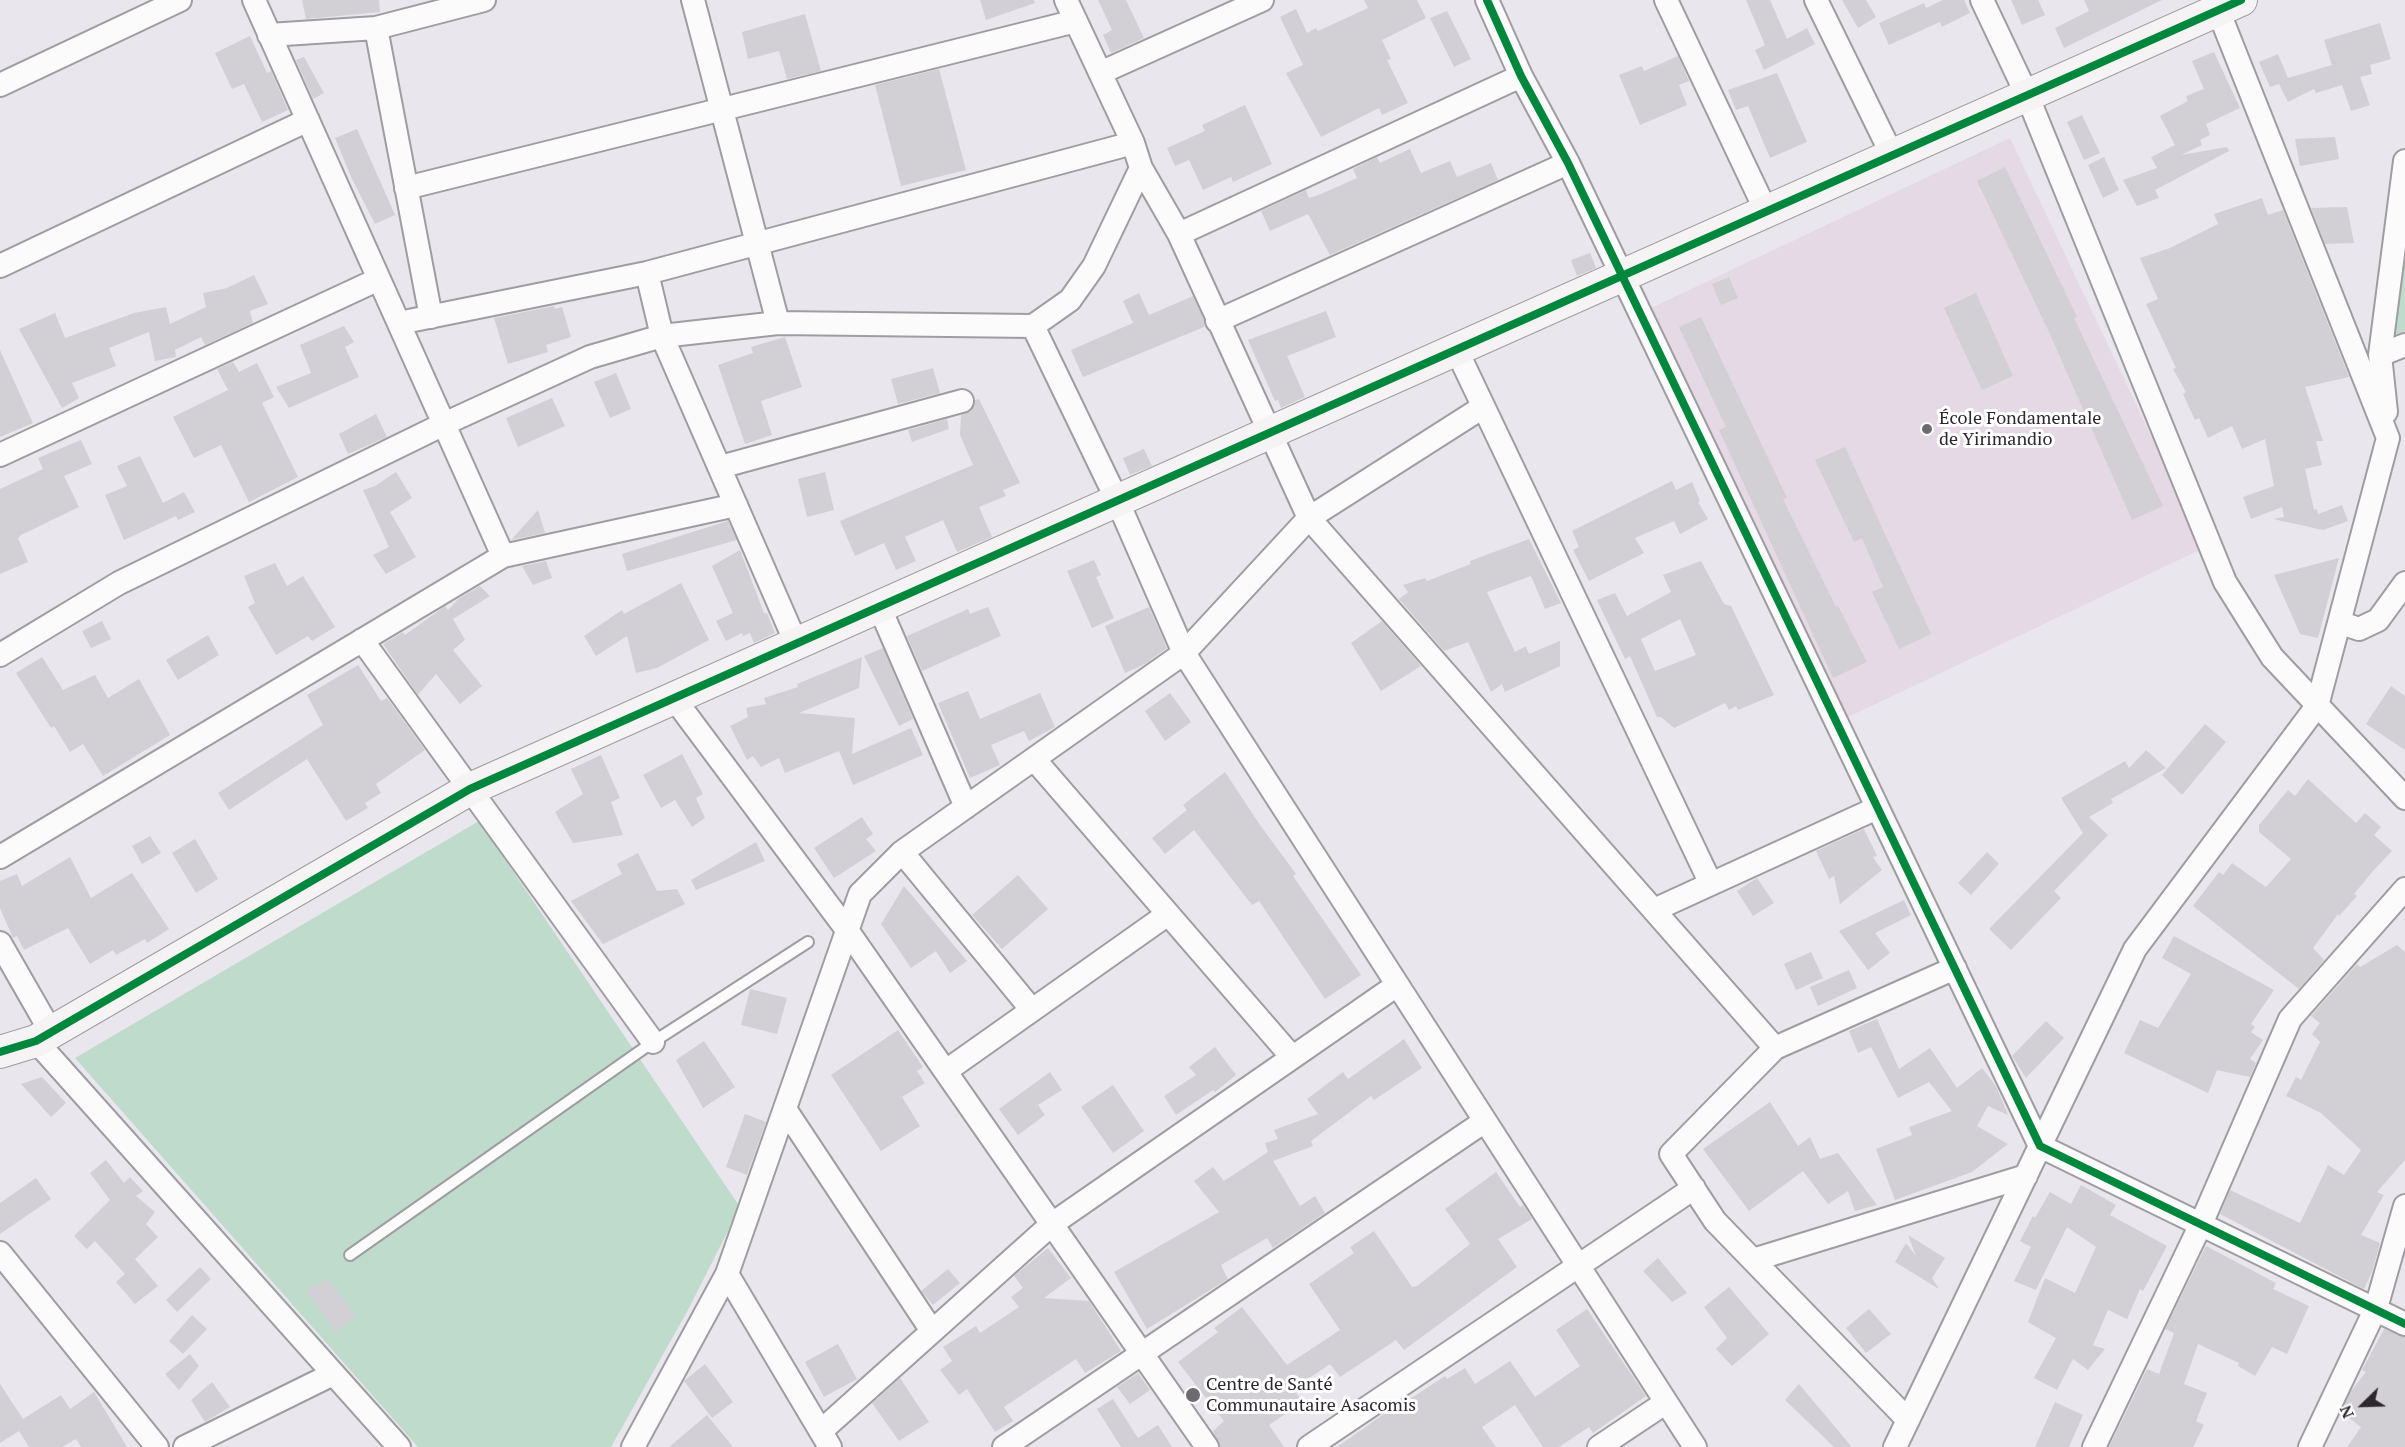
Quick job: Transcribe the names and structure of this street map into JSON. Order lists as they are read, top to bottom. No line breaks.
{"places":["École Fondamentale de Yirimandio","Centre de Santé Communautaire Asacomis"],"north":"bottom left"}
